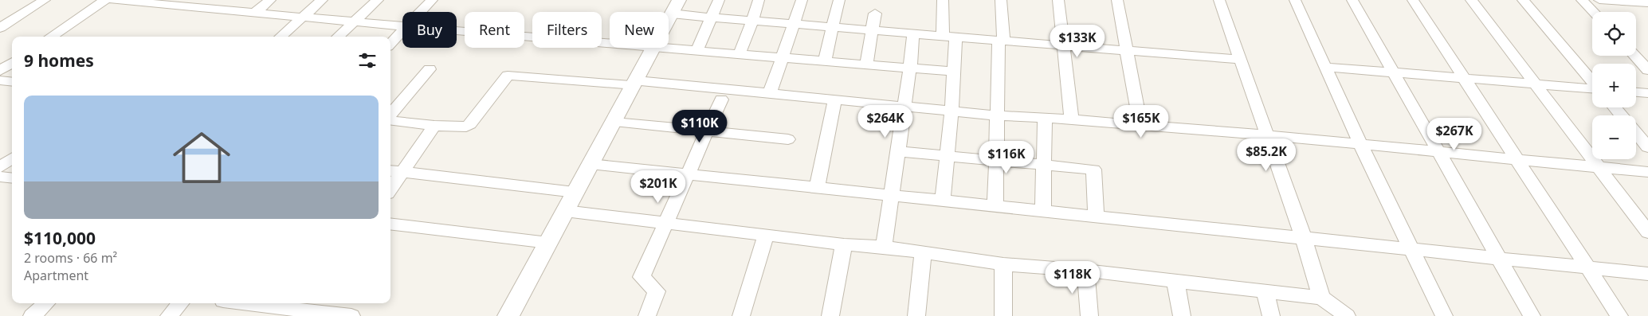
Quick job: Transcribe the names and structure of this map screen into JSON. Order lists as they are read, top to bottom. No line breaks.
{"page":{"map_buttons":["+","−"],"chip":["Buy","Rent","Filters","New"],"price":["$133K","$264K","$165K","$110K","$267K","$85.2K","$116K","$201K","$118K"],"heading":"9 homes","list":[{"name":"$110,000","note":"2 rooms · 66 m² · Apartment"}]}}
